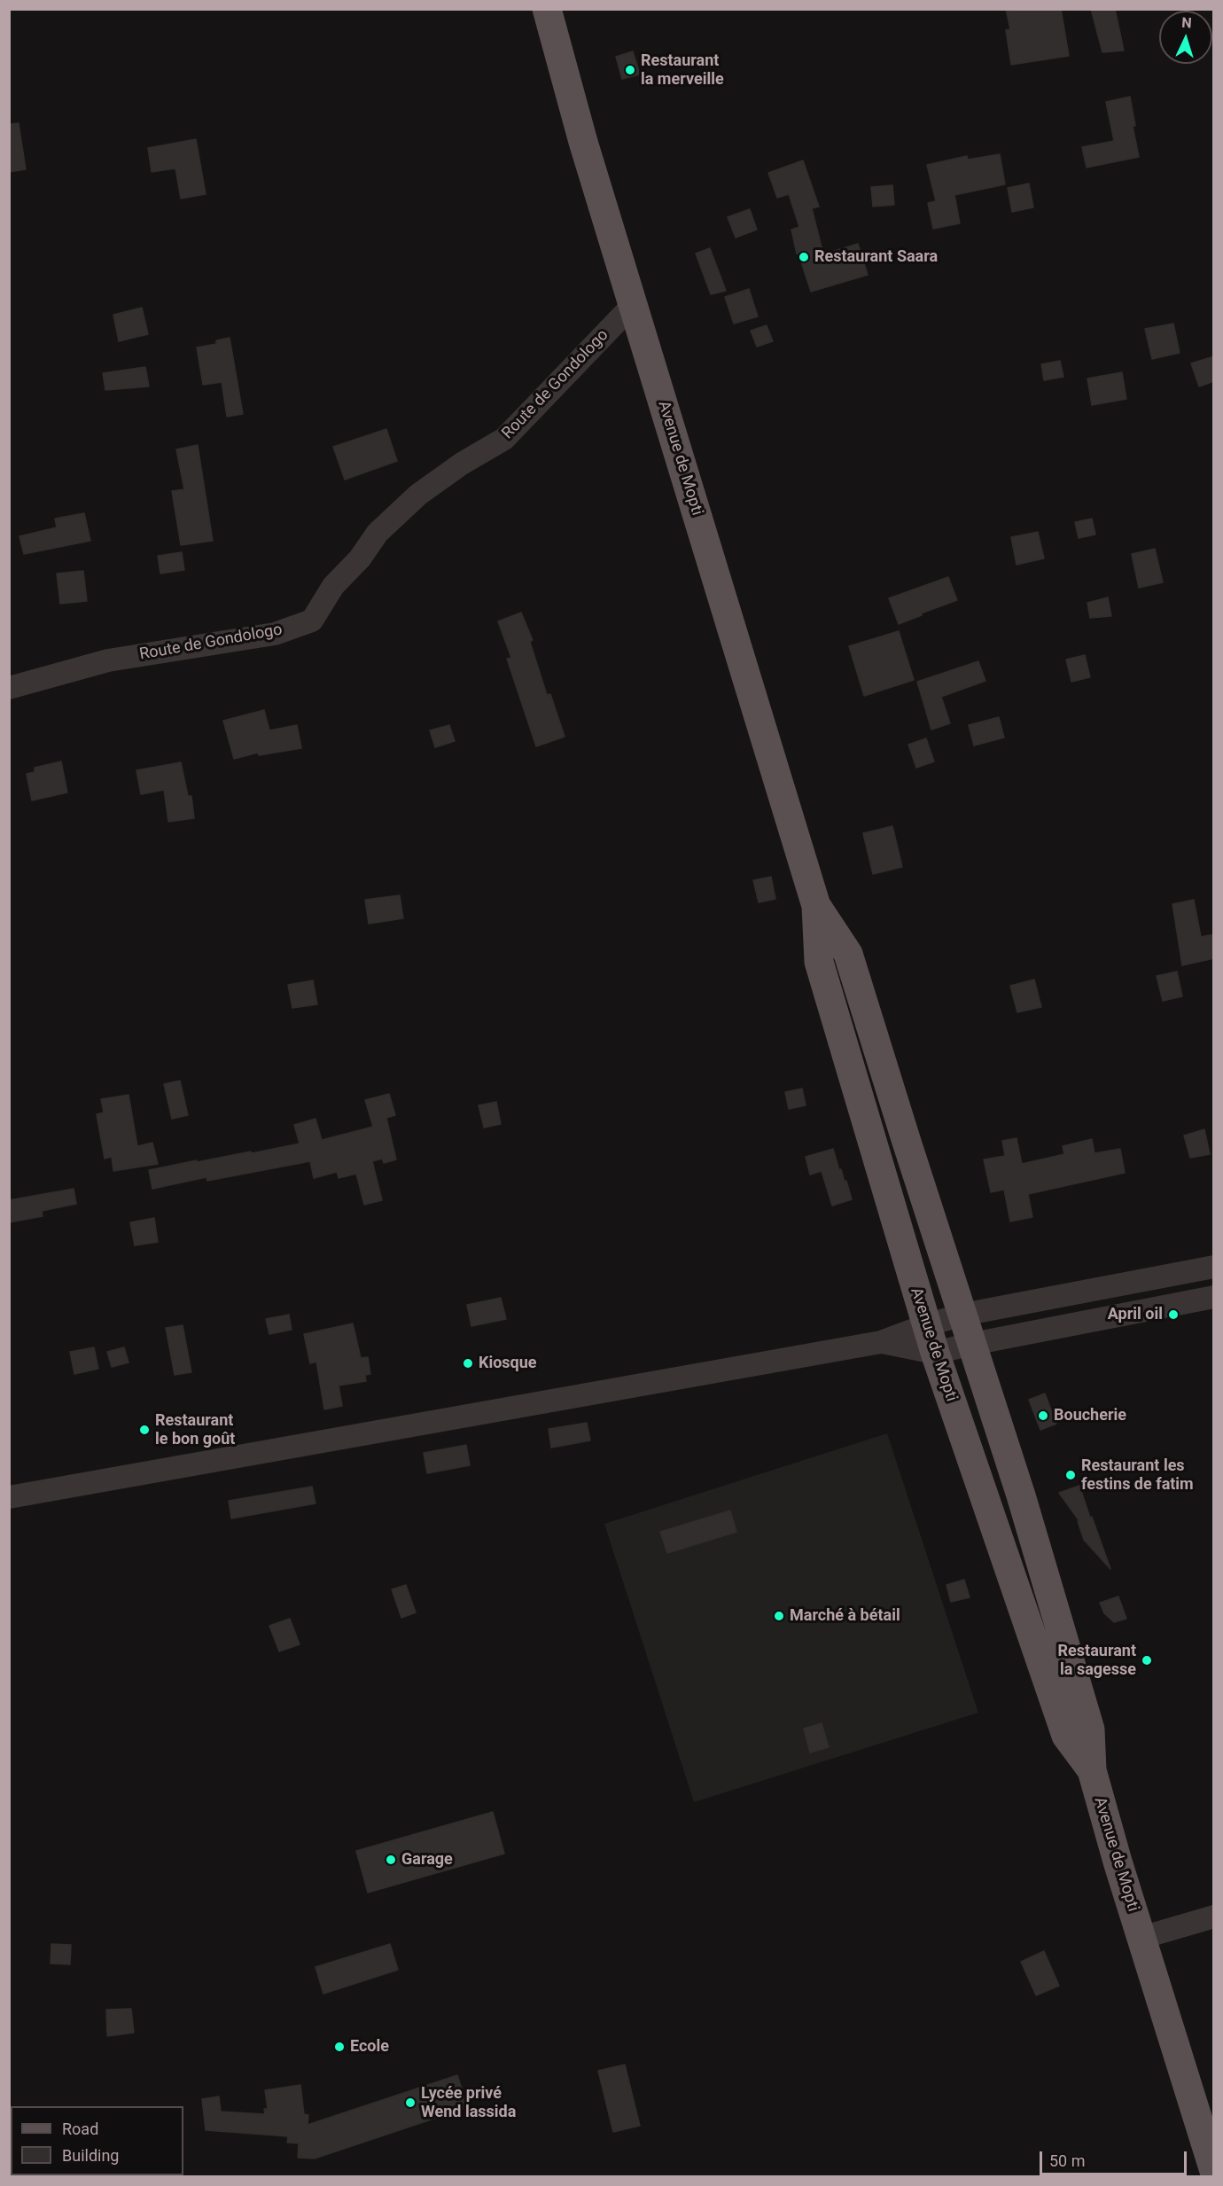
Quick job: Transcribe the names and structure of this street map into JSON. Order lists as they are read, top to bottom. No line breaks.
{"streets":{"main road":["Avenue de Mopti"],"street":["Route de Gondologo"]},"crossings":[["Route de Gondologo","Avenue de Mopti"]],"places":["Restaurant la merveille","Restaurant Saara","April oil","Kiosque","Boucherie","Restaurant le bon goût","Restaurant les festins de fatim","Marché à bétail","Restaurant la sagesse","Garage","Ecole","Lycée privé Wend lassida"],"legend":["Road","Building"],"scale_bar":"50 m","north":"top"}
